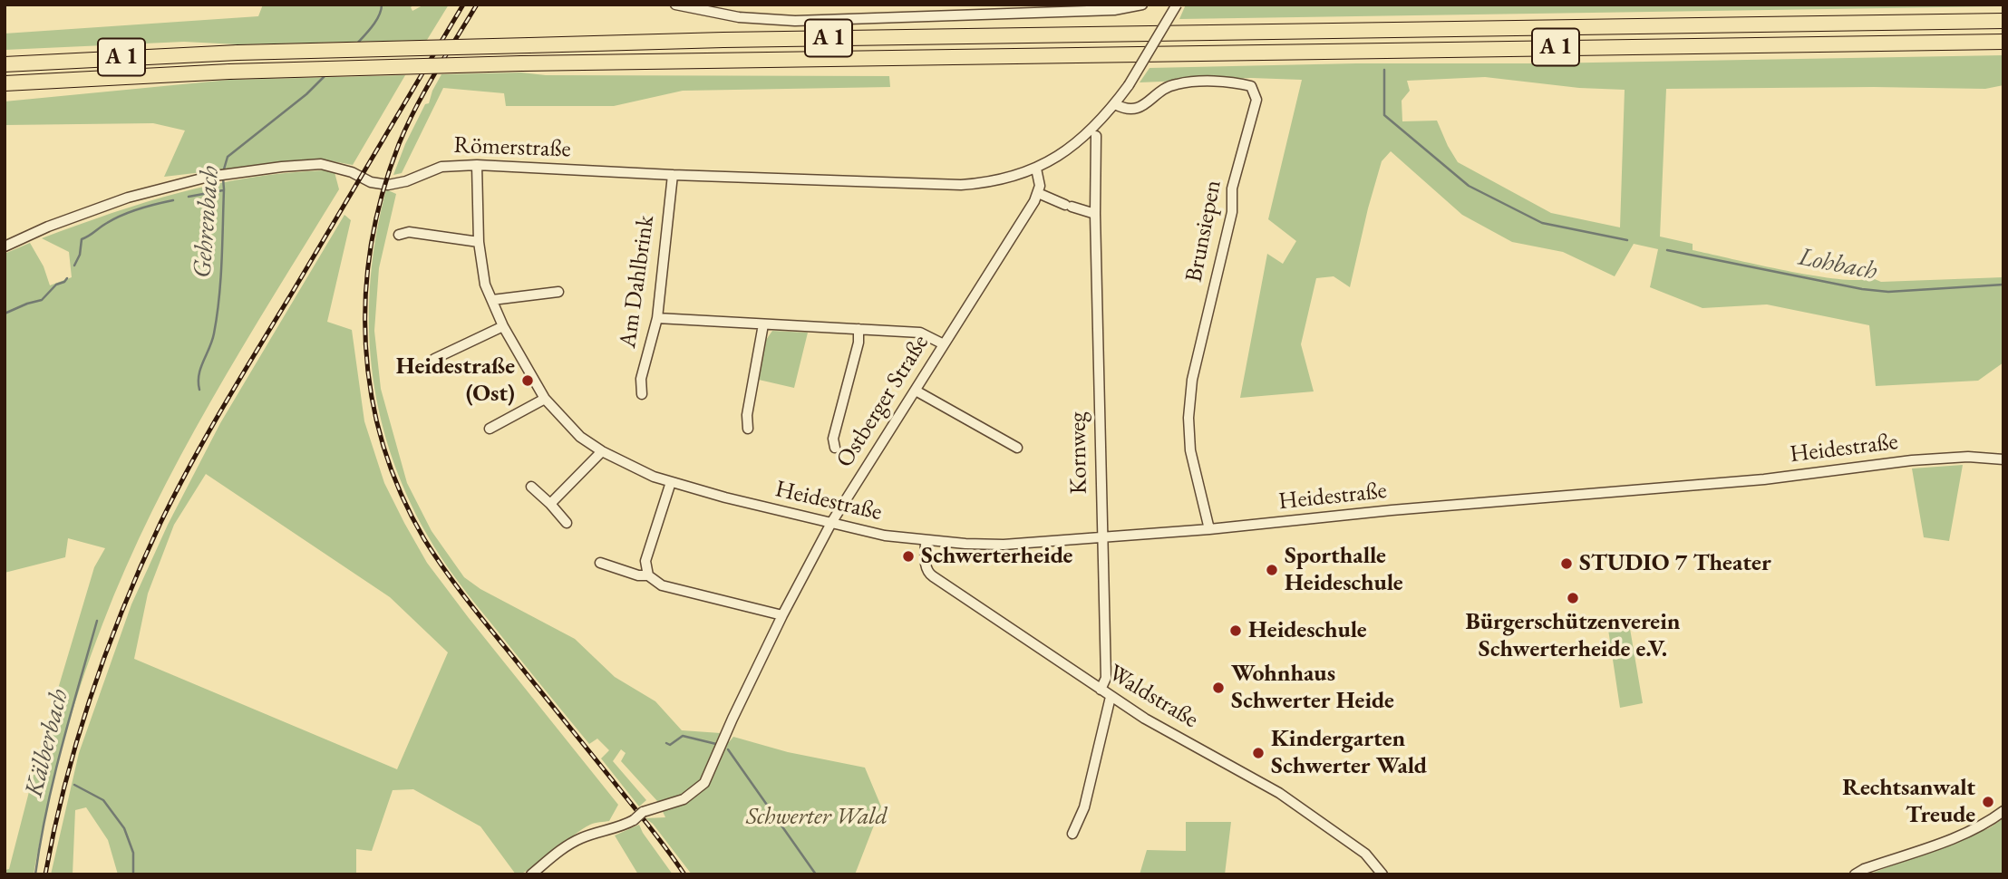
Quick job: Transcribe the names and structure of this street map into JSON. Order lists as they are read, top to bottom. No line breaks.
{"streets":{"highway":["A 1"],"street":["Römerstraße","Brunsiepen","Am Dahlbrink","Ostberger Straße","Heidestraße","Kornweg","Waldstraße"]},"crossings":[["Römerstraße","Am Dahlbrink"],["Römerstraße","Heidestraße"],["Brunsiepen","Heidestraße"],["Ostberger Straße","Heidestraße"],["Heidestraße","Kornweg"],["Heidestraße","Waldstraße"],["Kornweg","Waldstraße"]],"water":["Gehrenbach","Lohbach","Kälberbach"],"parks":["Schwerter Wald"],"places":["Heidestraße (Ost)","Schwerterheide","STUDIO 7 Theater","Sporthalle Heideschule","Bürgerschützenverein Schwerterheide e.V.","Heideschule","Wohnhaus Schwerter Heide","Kindergarten Schwerter Wald","Rechtsanwalt Treude"]}
